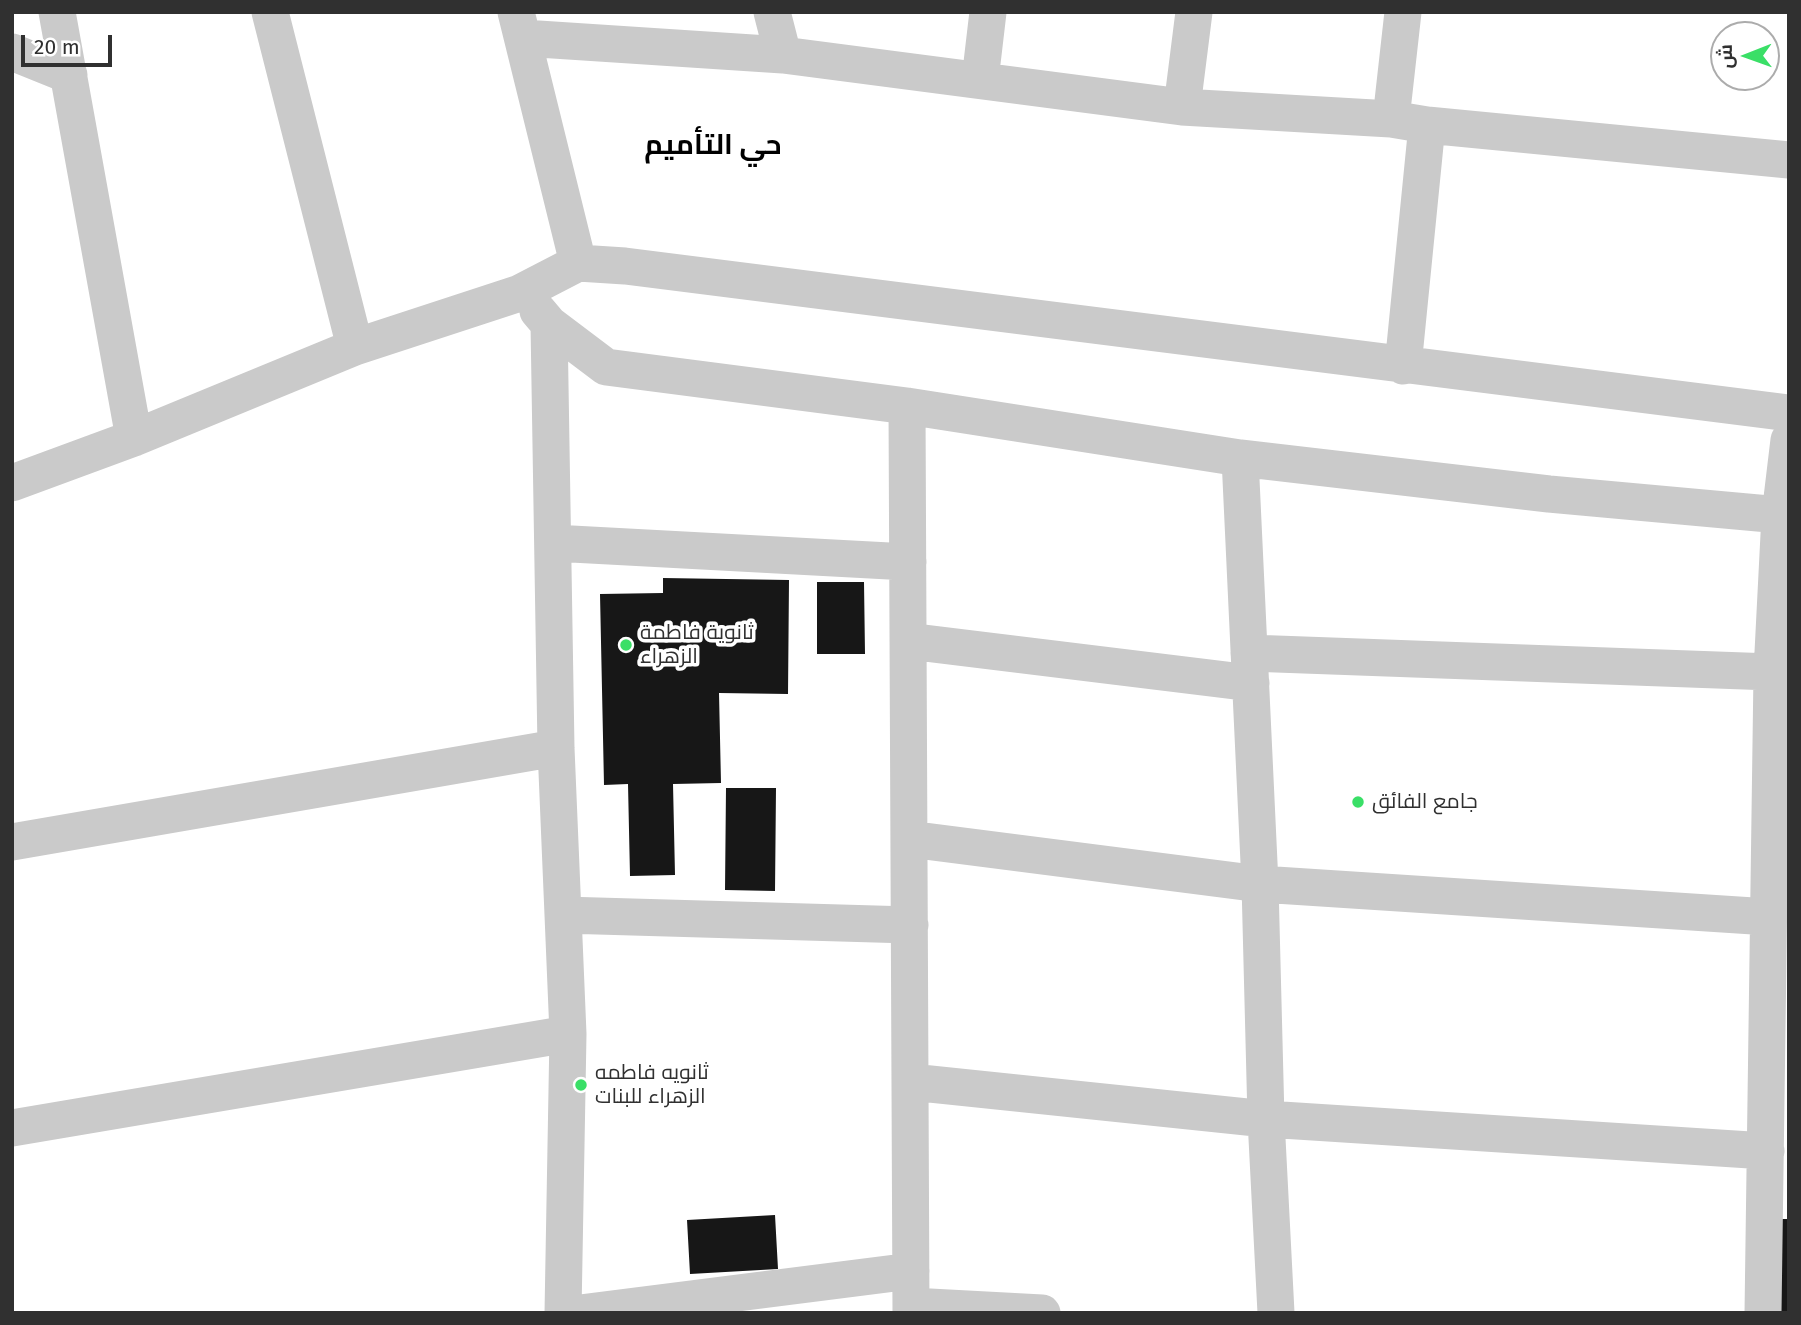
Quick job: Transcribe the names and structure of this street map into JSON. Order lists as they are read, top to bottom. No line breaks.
{"districts":["حي التأميم"],"places":["ثانوية فاطمة الزهراء","جامع الفائق","ثانويه فاطمه الزهراء للبنات"],"scale_bar":"20 m","north":"left"}
